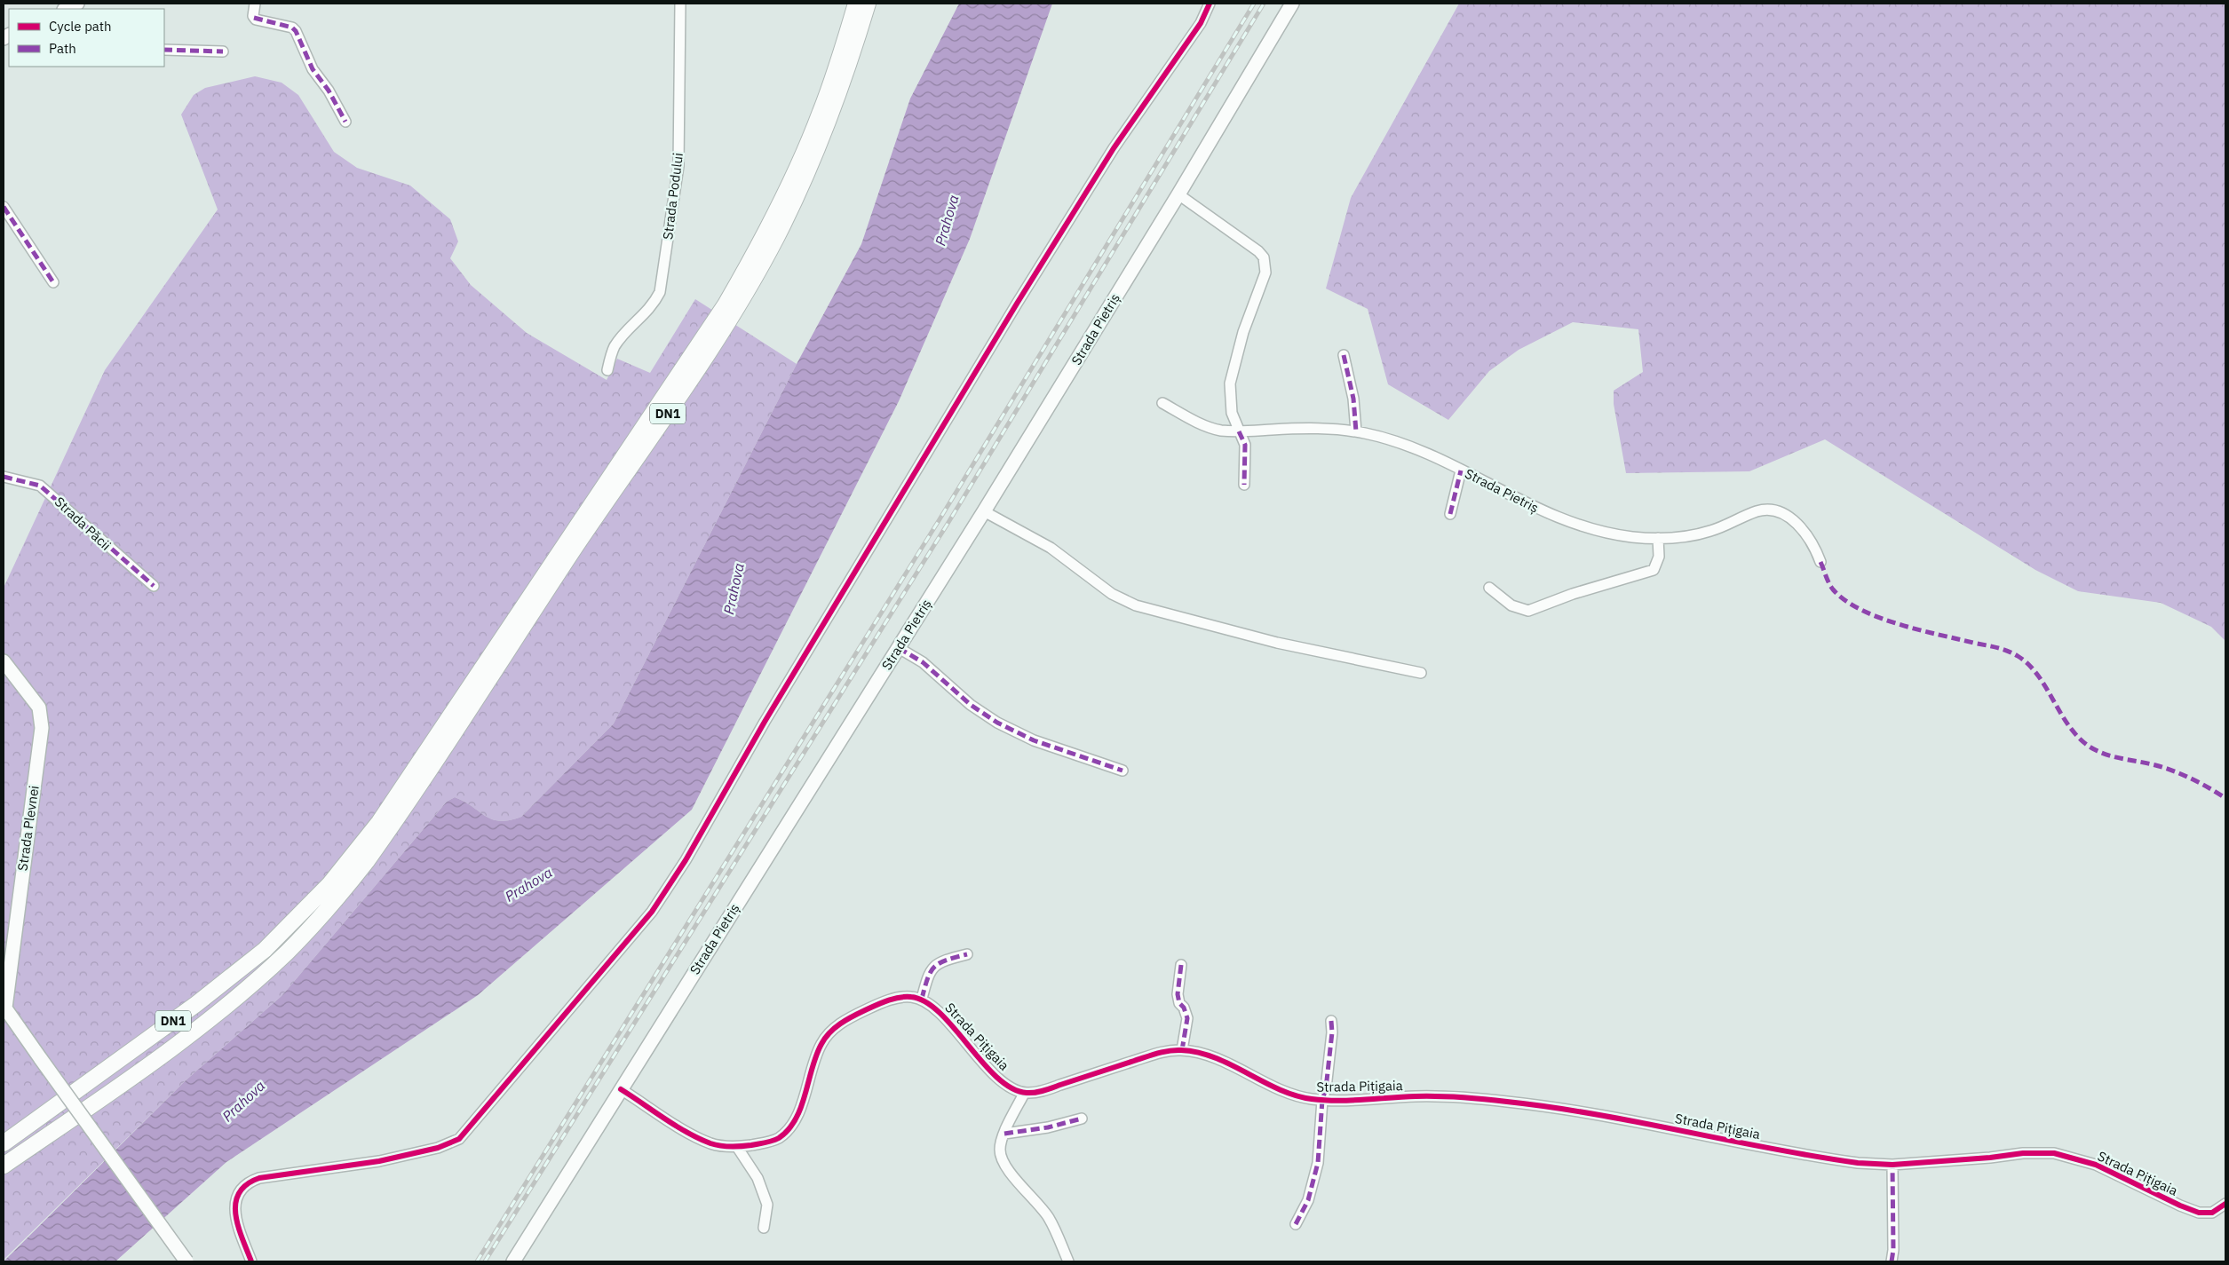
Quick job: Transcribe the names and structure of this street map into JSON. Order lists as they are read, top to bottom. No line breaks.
{"streets":{"highway":["DN1"],"main road":["Strada Pietriș","Strada Plevnei"],"street":["Strada Podului","Strada Păcii","Strada Pițigaia"]},"water":["Prahova"],"legend":["Cycle path","Path"]}
